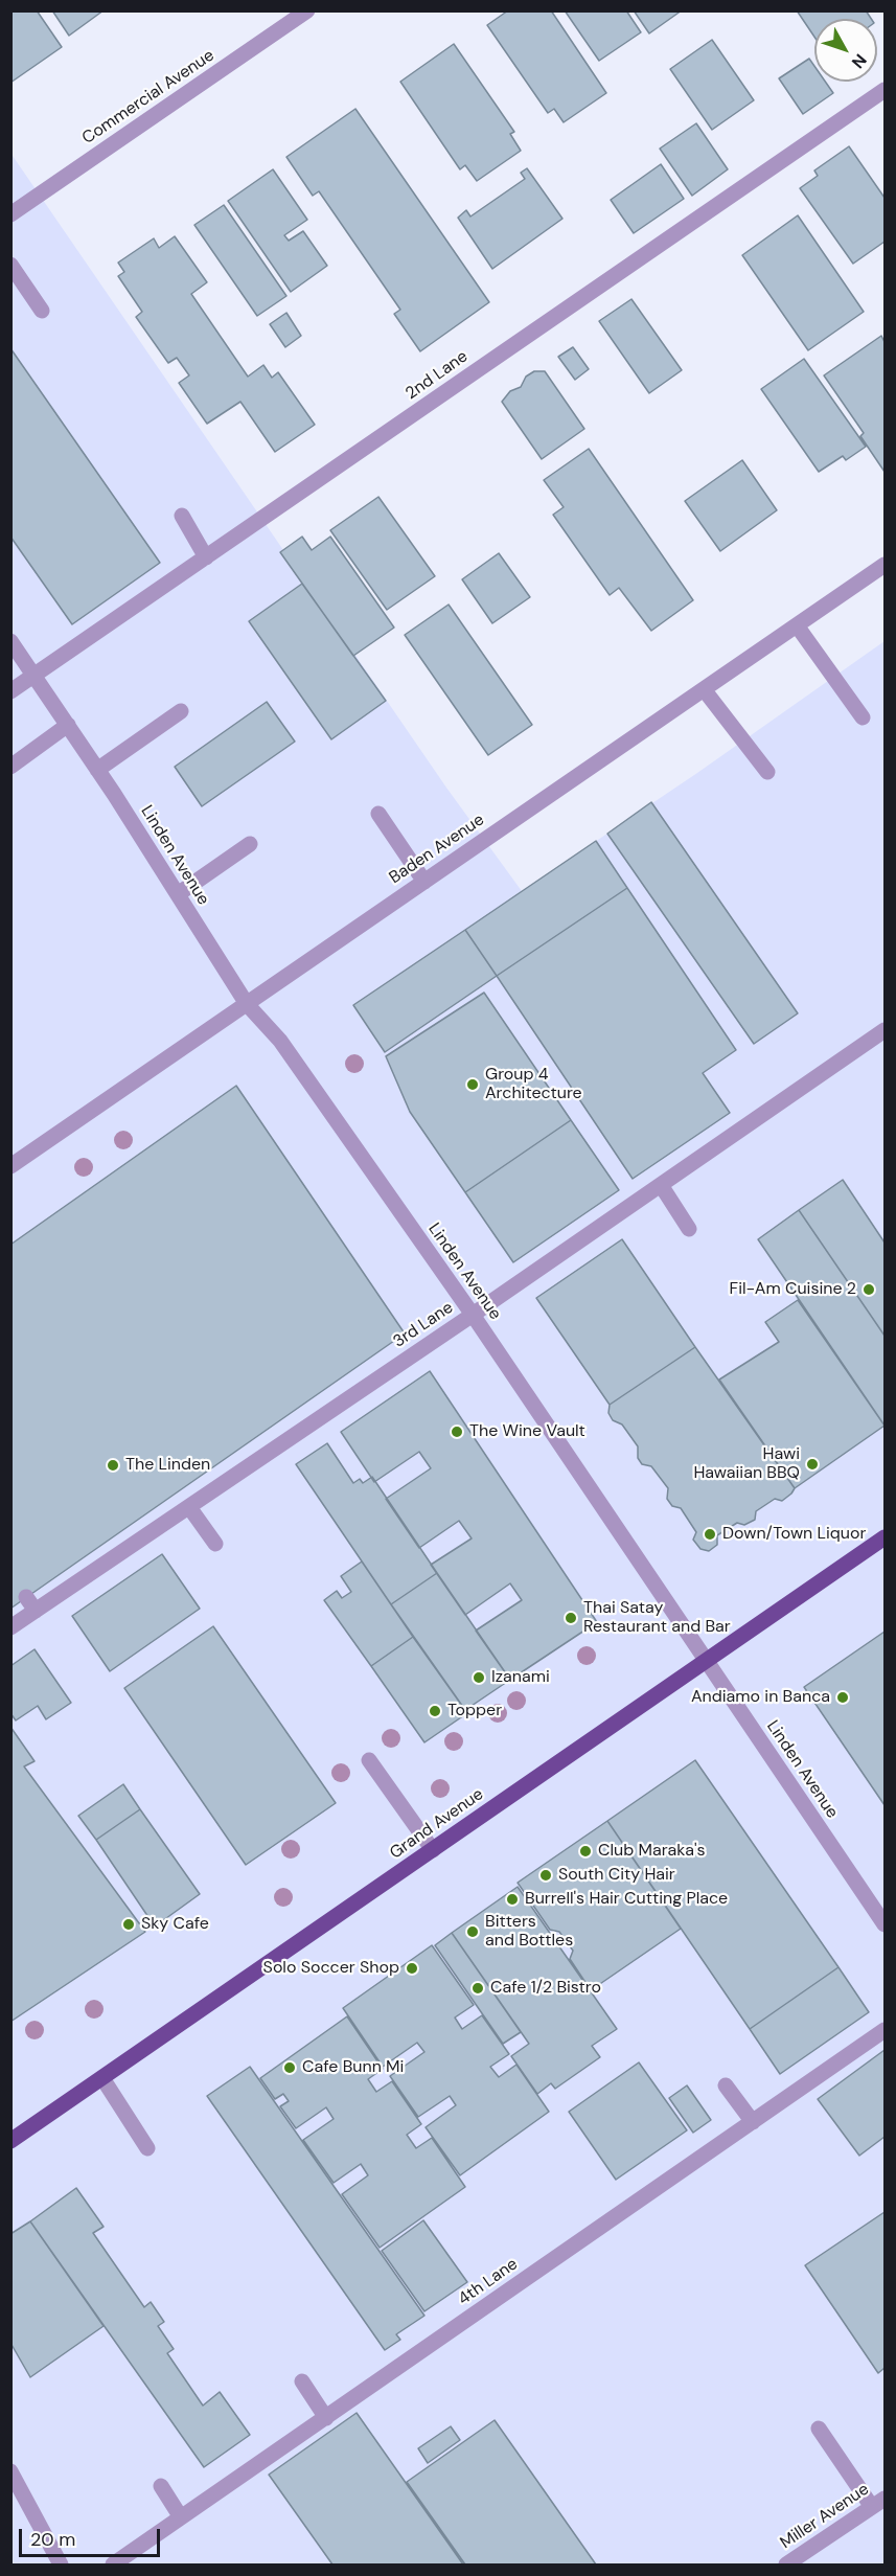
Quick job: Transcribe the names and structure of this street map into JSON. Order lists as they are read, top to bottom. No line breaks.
{"streets":{"main road":["Grand Avenue"],"street":["Commercial Avenue","2nd Lane","Baden Avenue","Linden Avenue","3rd Lane","4th Lane","Miller Avenue"]},"crossings":[["2nd Lane","Linden Avenue"],["Baden Avenue","Linden Avenue"],["Linden Avenue","3rd Lane"],["Linden Avenue","Grand Avenue"]],"places":["Group 4 Architecture","Fil-Am Cuisine 2","The Wine Vault","Hawi Hawaiian BBQ","The Linden","Down/Town Liquor","Thai Satay Restaurant and Bar","Izanami","Andiamo in Banca","Topper","Club Maraka's","South City Hair","Burrell's Hair Cutting Place","Sky Cafe","Bitters and Bottles","Solo Soccer Shop","Cafe 1/2 Bistro","Cafe Bunn Mi"],"scale_bar":"20 m","north":"bottom right"}
